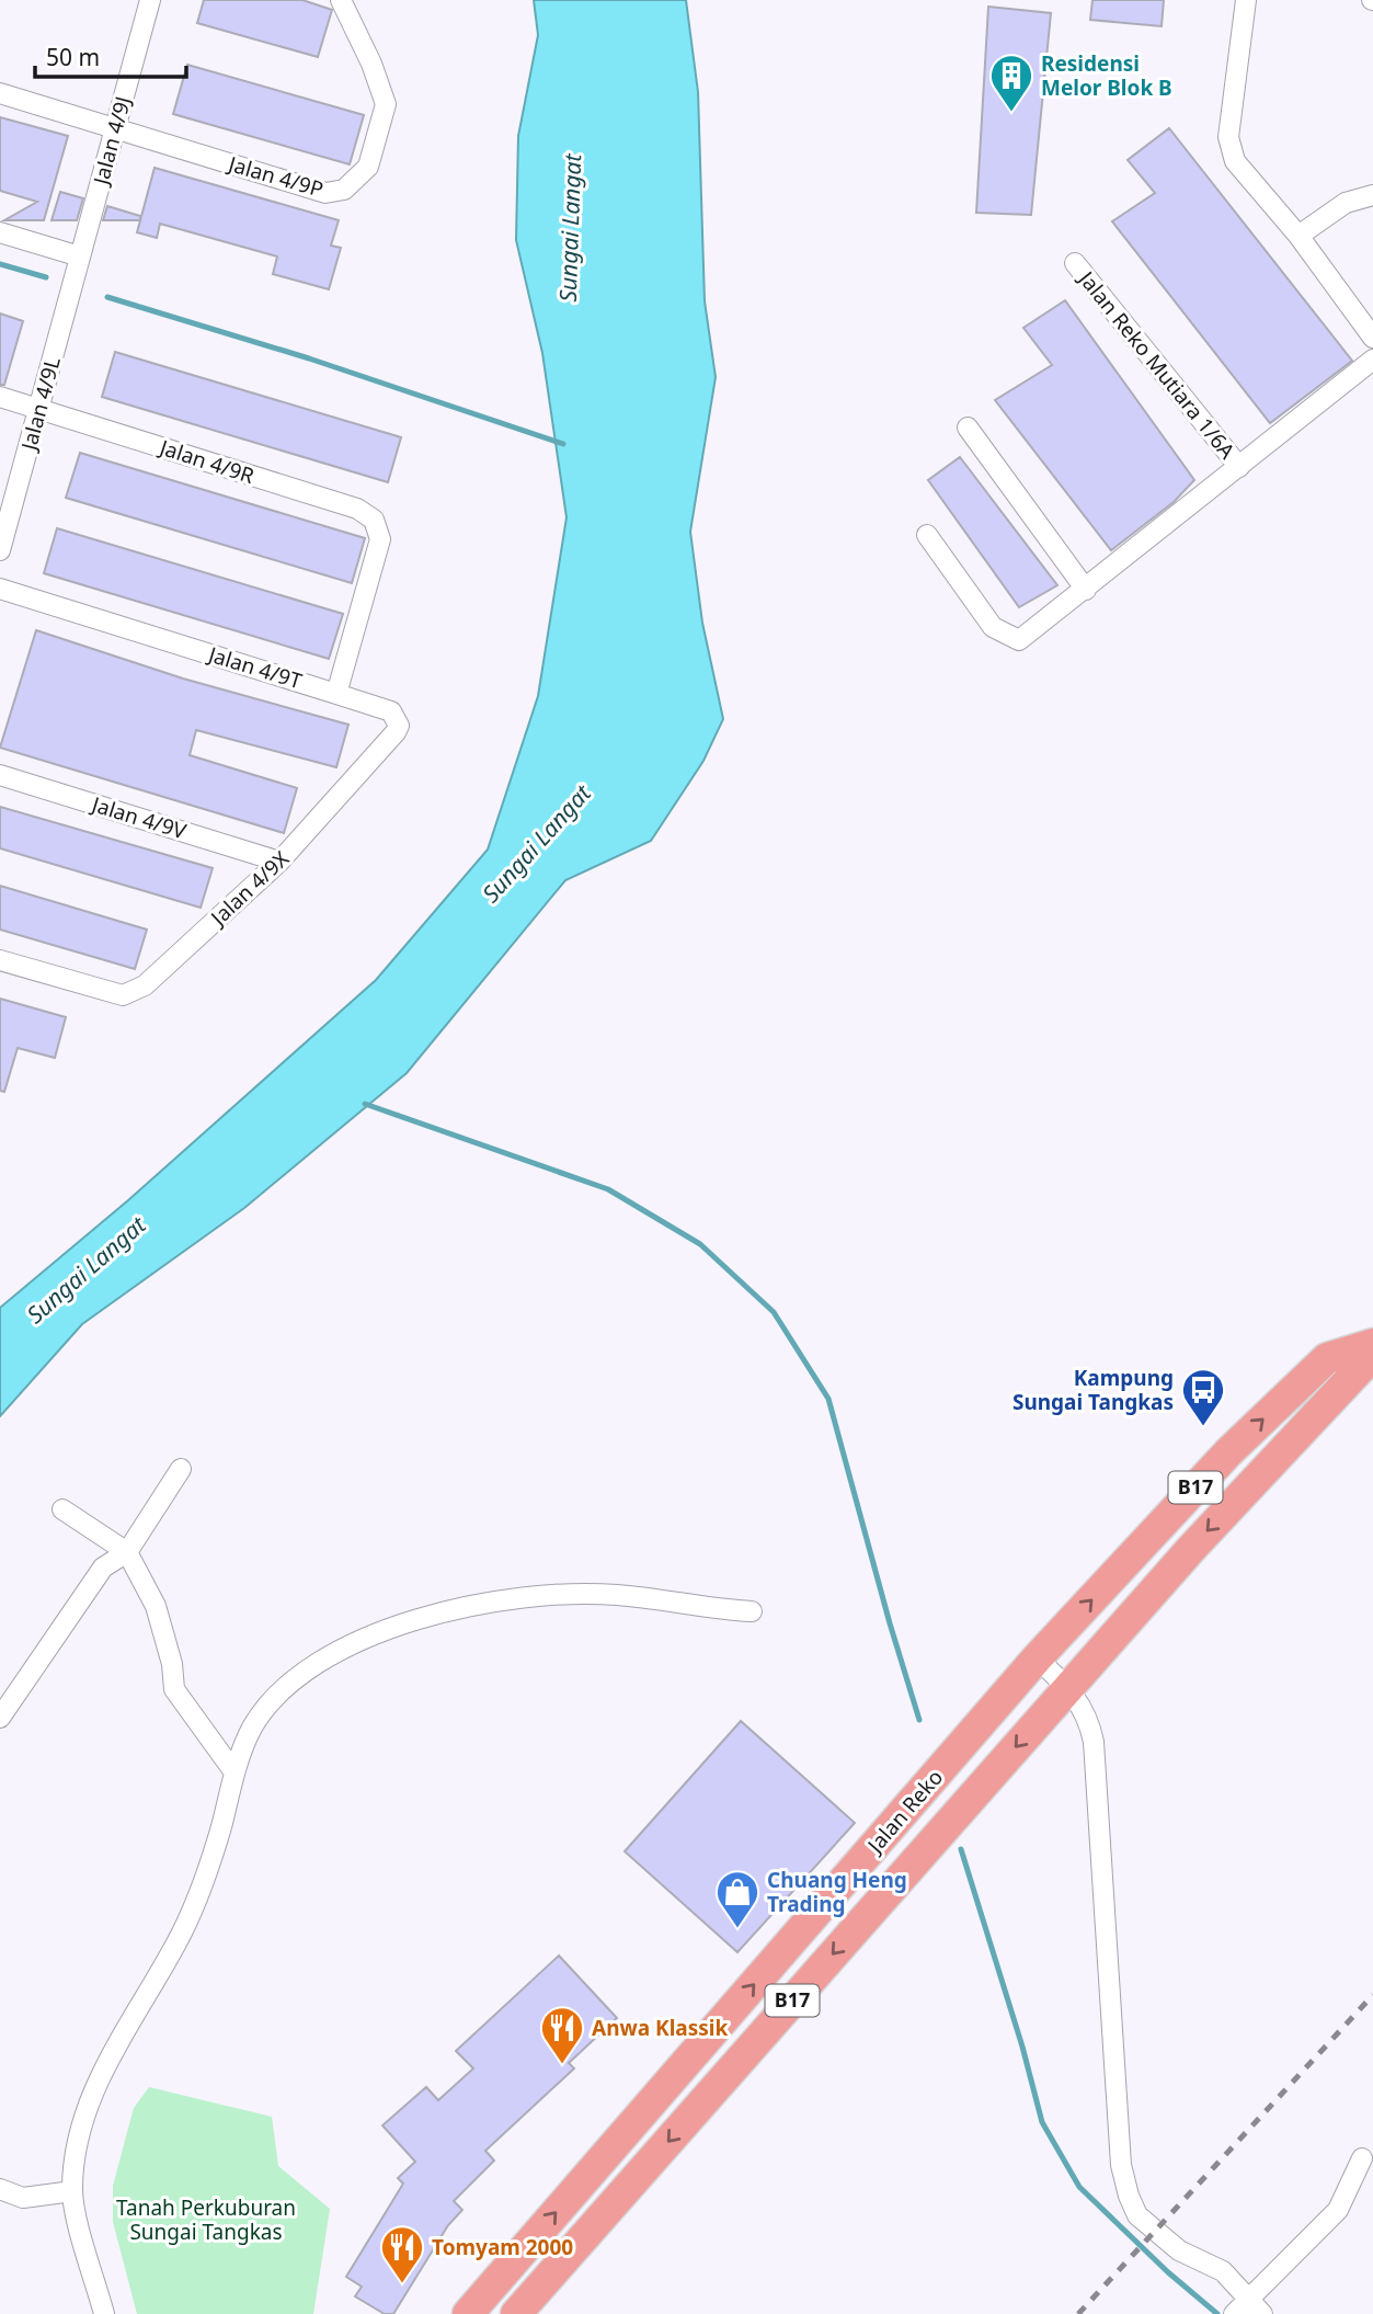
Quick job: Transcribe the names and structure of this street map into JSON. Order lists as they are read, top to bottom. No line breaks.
{"streets":{"main road":["B17","Jalan Reko"],"street":["Jalan 4/9J","Jalan 4/9P","Jalan Reko Mutiara 1/6A","Jalan 4/9L","Jalan 4/9R","Jalan 4/9T","Jalan 4/9V","Jalan 4/9X"]},"crossings":[["Jalan 4/9J","Jalan 4/9P"],["Jalan 4/9J","Jalan 4/9L"],["Jalan 4/9L","Jalan 4/9R"],["Jalan 4/9R","Jalan 4/9T"],["Jalan 4/9R","Jalan 4/9X"],["Jalan 4/9T","Jalan 4/9X"],["Jalan 4/9V","Jalan 4/9X"]],"water":["Sungai Langat"],"parks":["Tanah Perkuburan Sungai Tangkas"],"places":{"building":["Residensi Melor Blok B"],"bus stop":["Kampung Sungai Tangkas"],"shop":["Chuang Heng Trading"],"restaurant":["Anwa Klassik","Tomyam 2000"]},"scale_bar":"50 m"}
